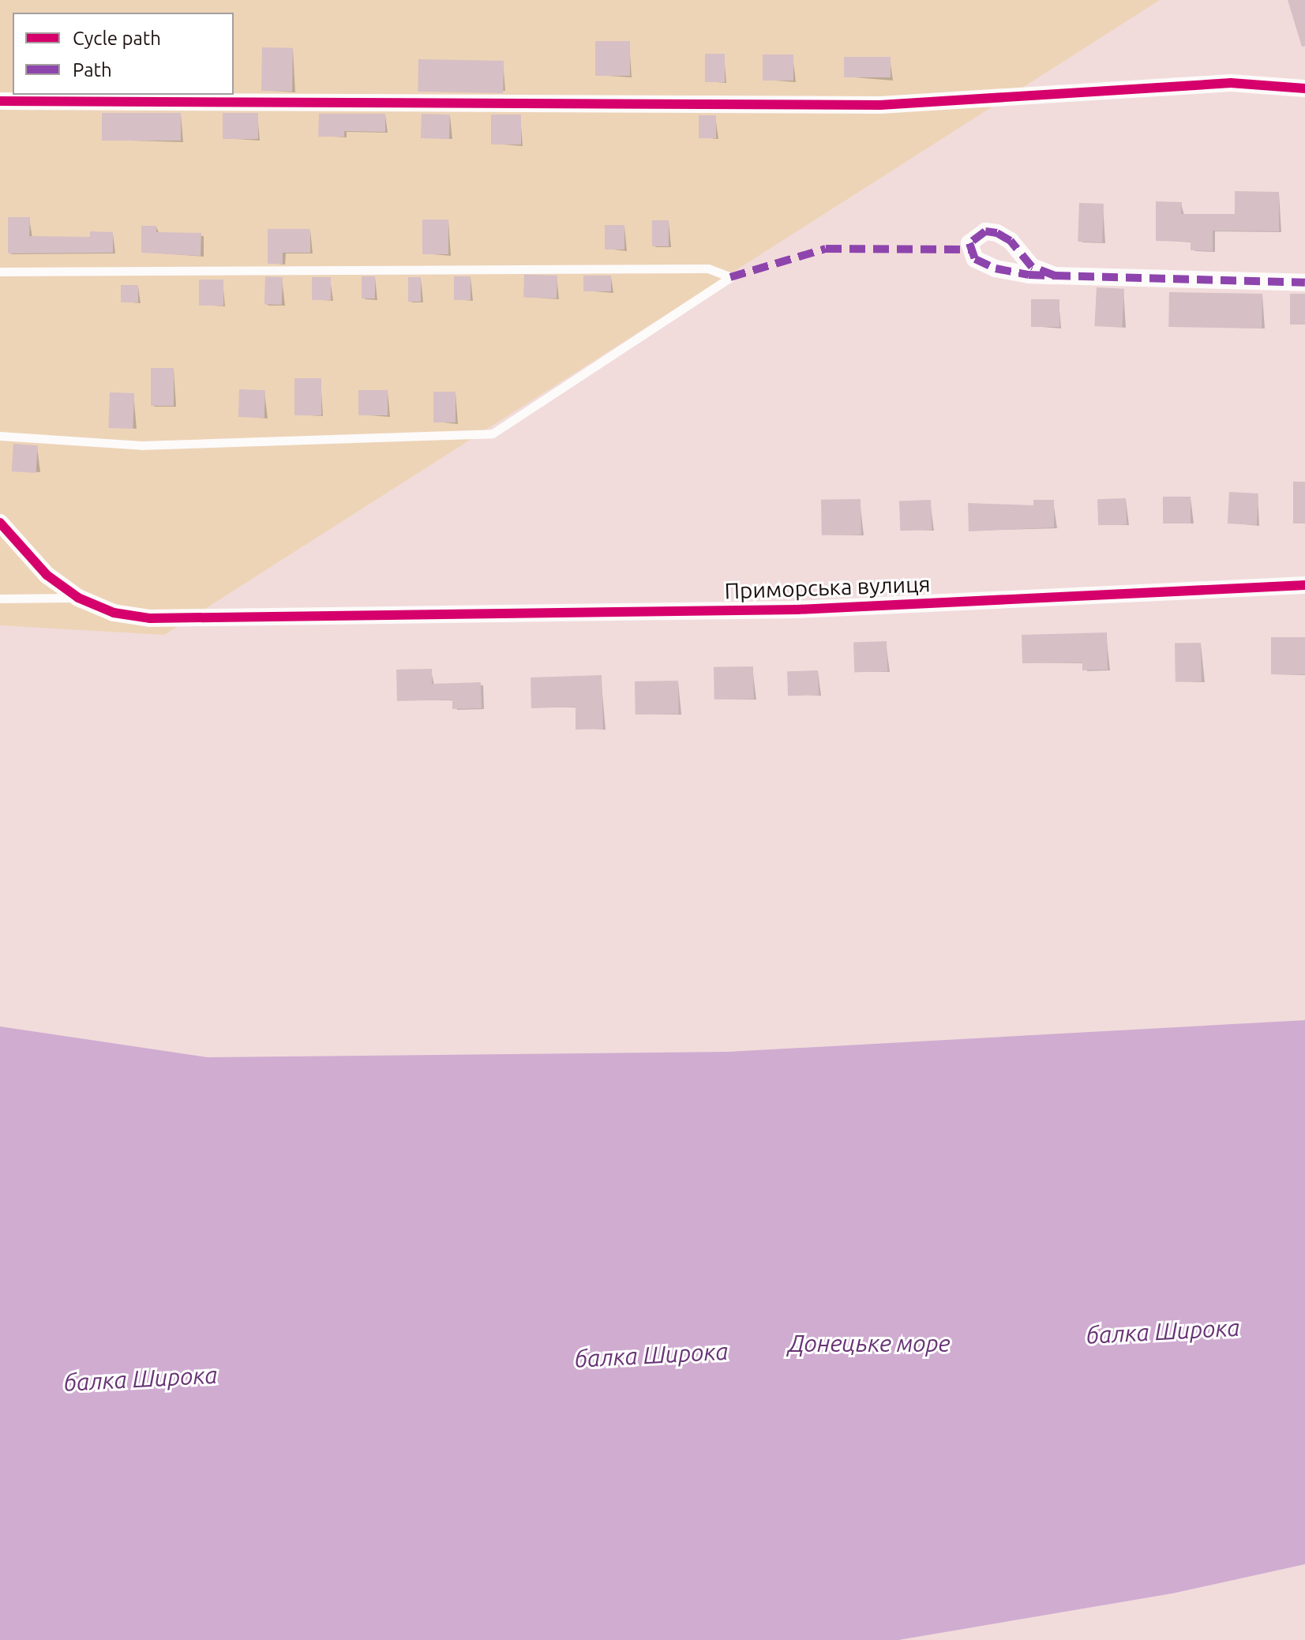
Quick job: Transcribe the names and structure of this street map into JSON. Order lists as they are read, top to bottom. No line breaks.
{"streets":{"street":["Приморська вулиця"]},"water":["балка Широка","Донецьке море"],"legend":["Cycle path","Path"]}
